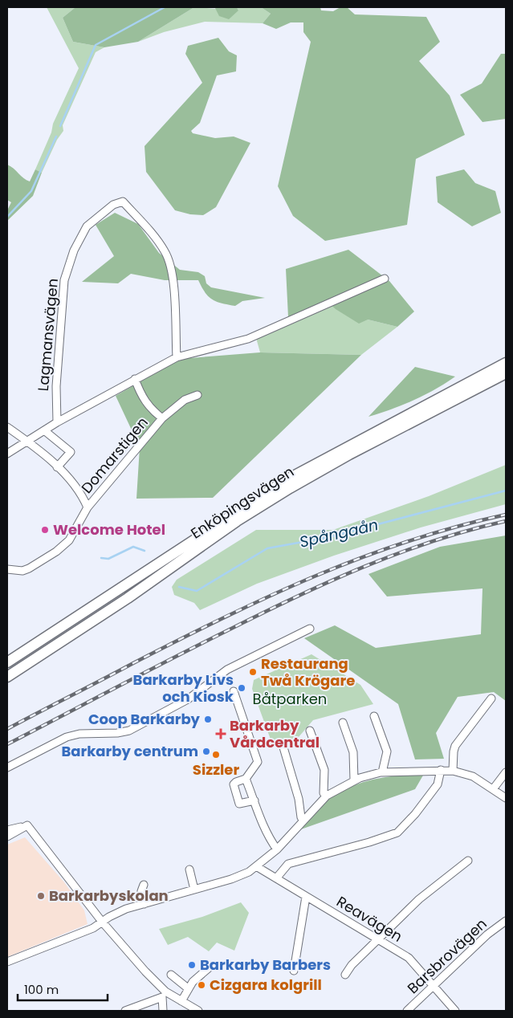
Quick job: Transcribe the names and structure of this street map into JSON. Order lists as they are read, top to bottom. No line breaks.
{"streets":{"highway":["Enköpingsvägen"],"street":["Lagmansvägen","Domarstigen","Reavägen","Barsbrovägen"]},"crossings":[["Reavägen","Barsbrovägen"]],"water":["Spångaån"],"parks":["Båtparken"],"places":{"other":["Welcome Hotel","Restaurang Twå Krögare","Barkarby Livs och Kiosk","Coop Barkarby","Barkarby centrum","Sizzler","Barkarbyskolan","Barkarby Barbers","Cizgara kolgrill"],"health":["Barkarby Vårdcentral"]},"scale_bar":"100 m"}
